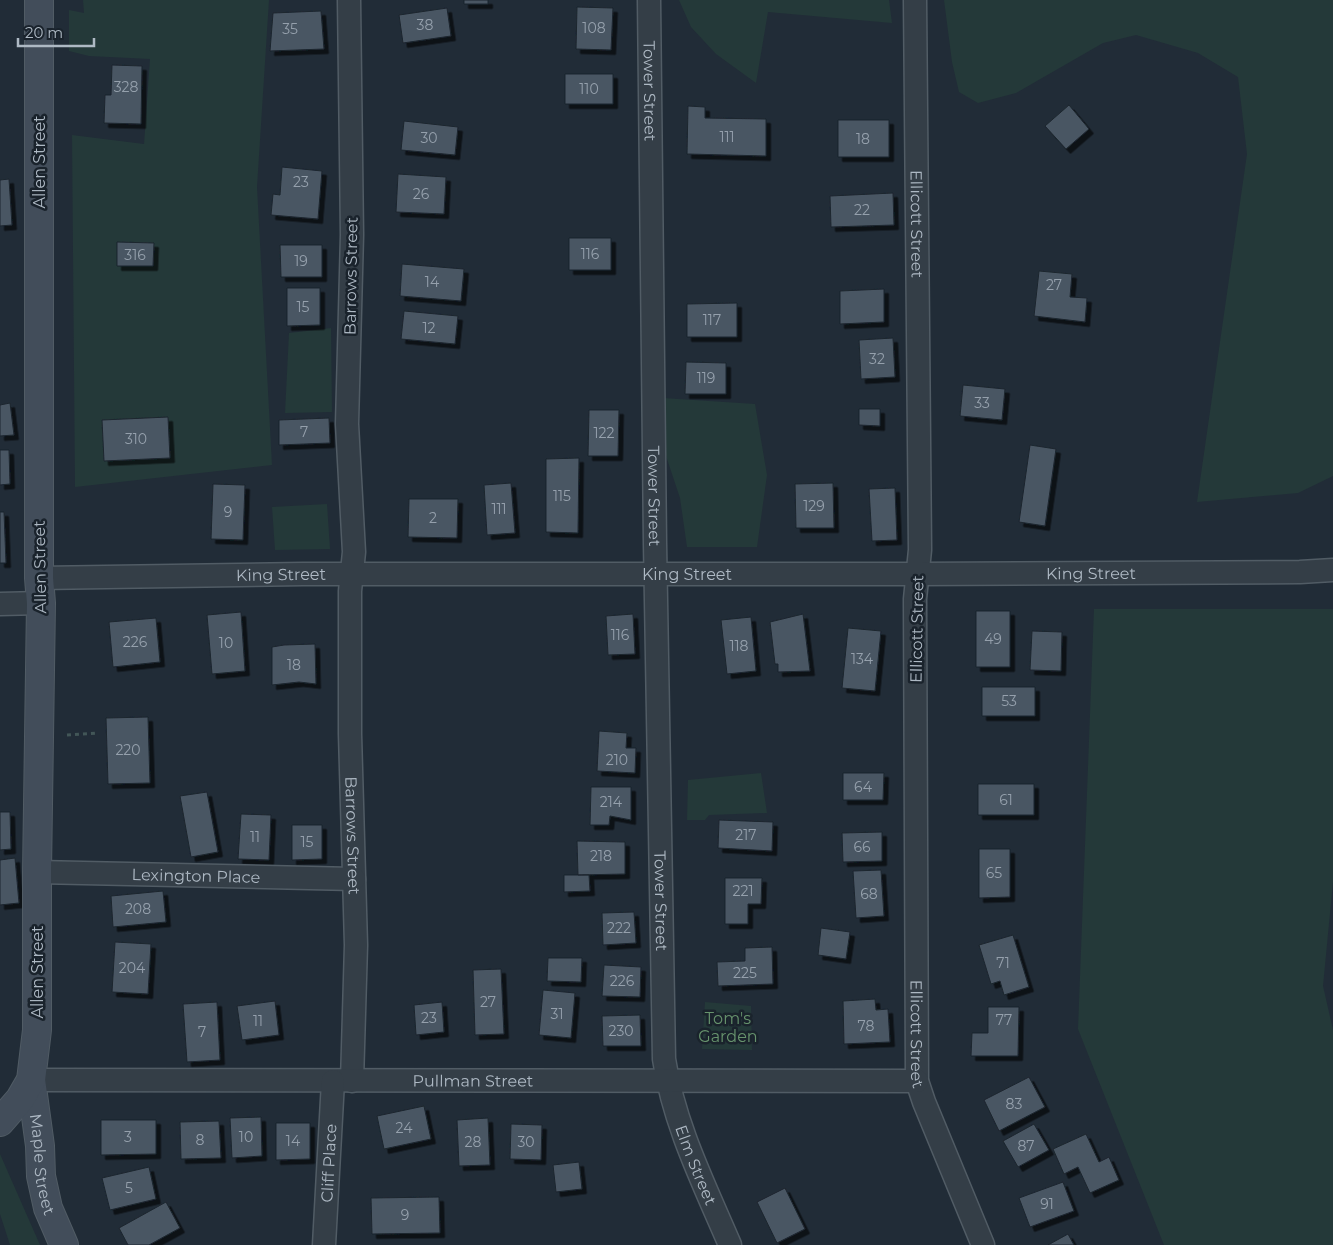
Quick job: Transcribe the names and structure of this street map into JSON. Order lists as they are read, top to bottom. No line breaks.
{"streets":{"street":["Tower Street","Allen Street","Ellicott Street","Barrows Street","King Street","Lexington Place","Pullman Street","Maple Street","Cliff Place","Elm Street"]},"crossings":[["Tower Street","King Street"],["Tower Street","Pullman Street"],["Tower Street","Elm Street"],["Allen Street","King Street"],["Allen Street","Lexington Place"],["Allen Street","Pullman Street"],["Allen Street","Maple Street"],["Ellicott Street","King Street"],["Ellicott Street","Pullman Street"],["Barrows Street","King Street"],["Barrows Street","Lexington Place"],["Barrows Street","Pullman Street"],["Barrows Street","Cliff Place"],["Pullman Street","Maple Street"],["Pullman Street","Cliff Place"],["Pullman Street","Elm Street"]],"parks":["Tom's Garden"],"house_numbers":["38","108","35","328","110","111","30","18","23","26","22","116","316","19","14","27","15","117","12","32","119","33","7","122","310","115","129","111","9","2","116","49","226","10","118","134","18","53","220","210","64","61","214","217","11","15","66","218","65","221","68","208","222","71","204","225","226","27","31","23","77","11","78","230","7","83","24","3","10","8","14","28","30","87","5","91","9"],"scale_bar":"20 m"}
